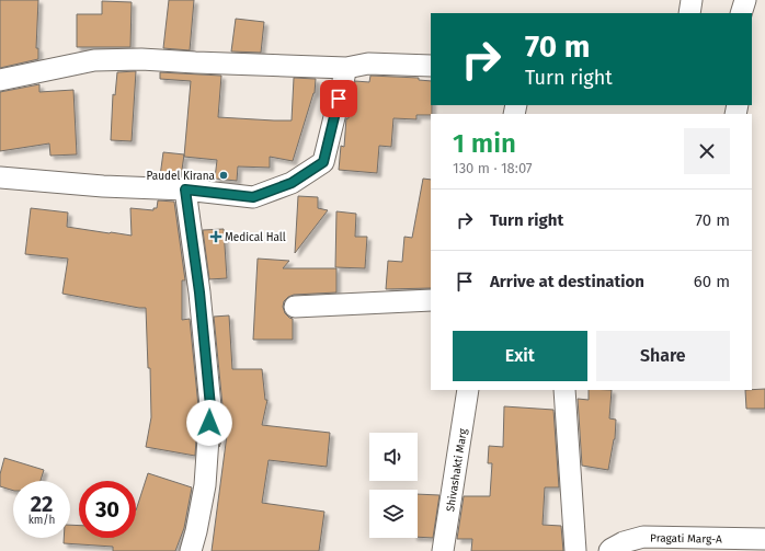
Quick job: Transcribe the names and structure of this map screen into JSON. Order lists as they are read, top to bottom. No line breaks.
{"streets":{"street":["Shivashakti Marg","Pragati Marg-A"]},"places":{"other":["Paudel Kirana"],"health":["Medical Hall"]},"page":{"turn":["70 m","Turn right"],"heading":["1 min","130 m · 18:07"],"list":[{"name":"Turn right","value":"70 m"},{"name":"Arrive at destination","value":"60 m"}],"buttons":["Exit","Share"],"speed":"22 km/h","limit":"30"}}
